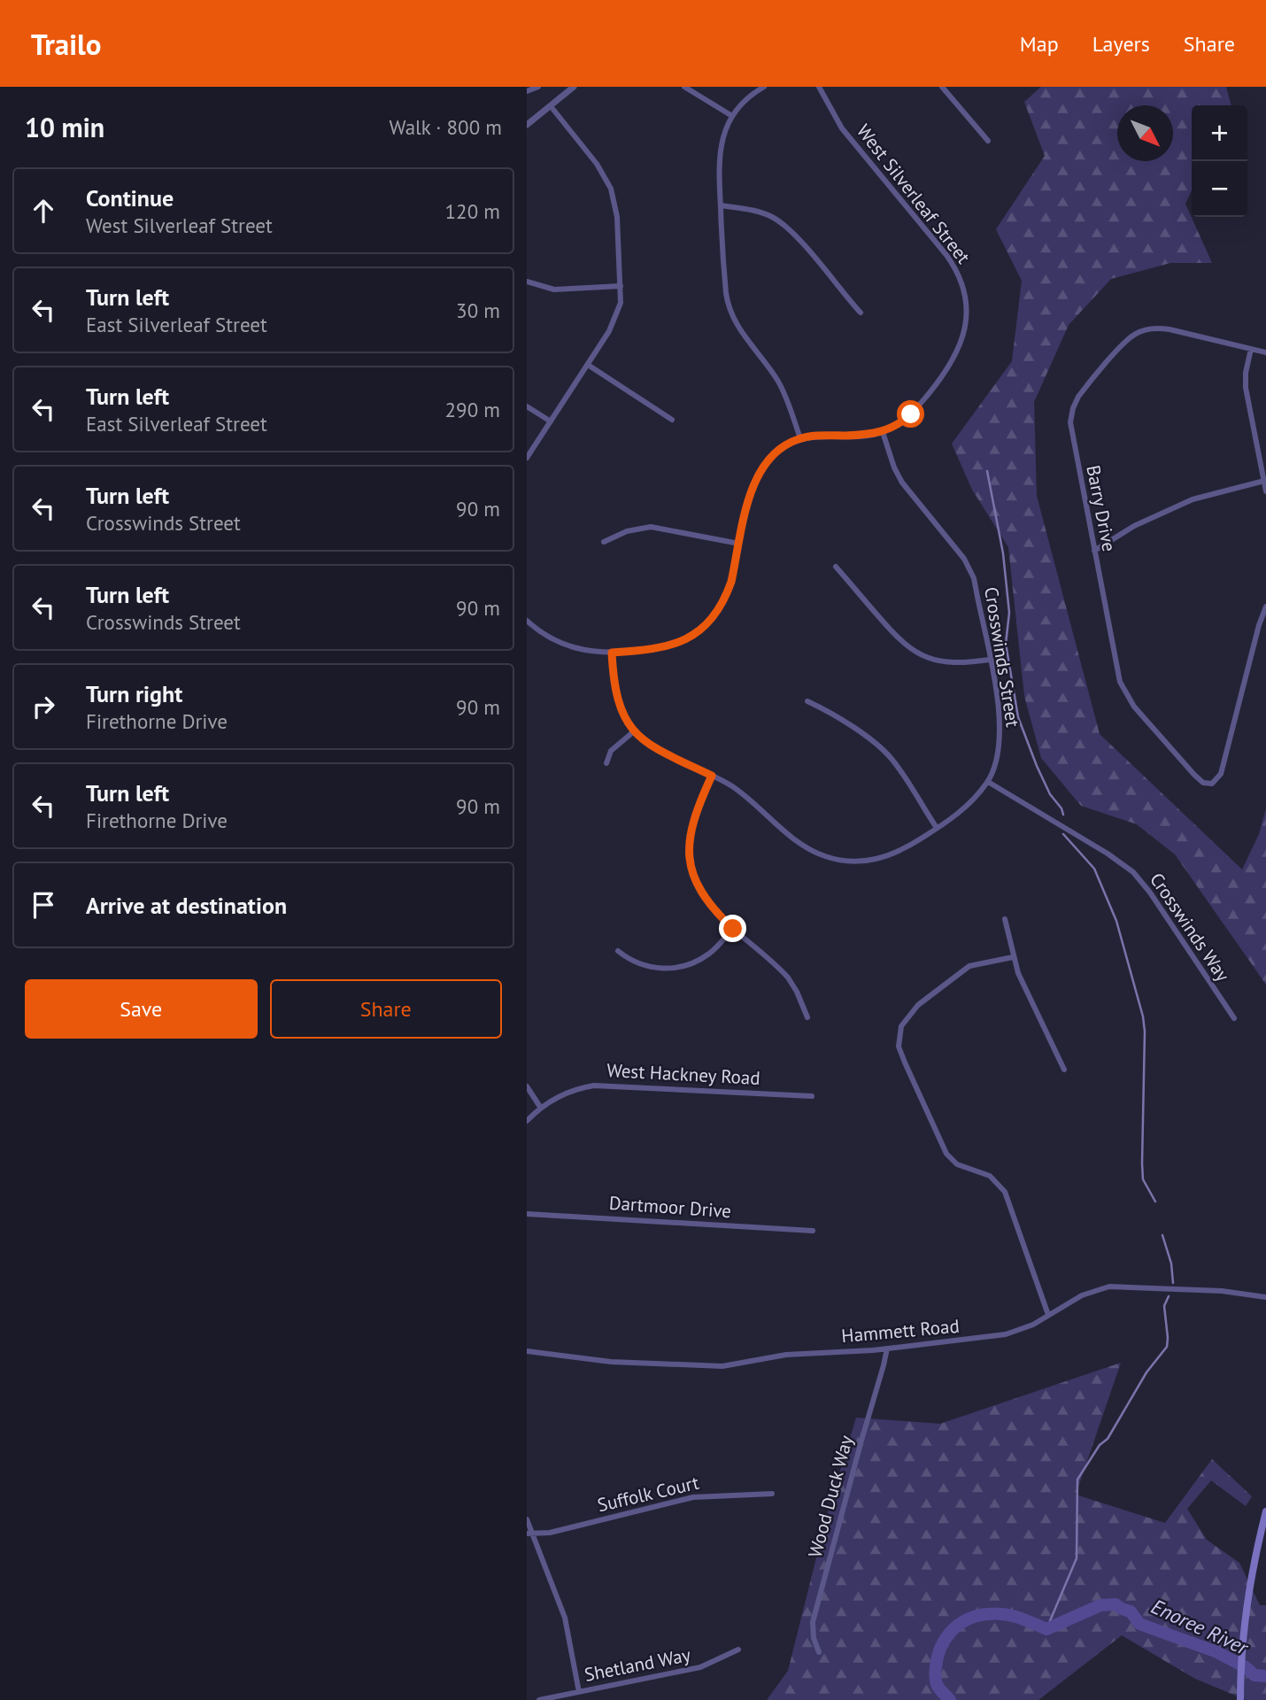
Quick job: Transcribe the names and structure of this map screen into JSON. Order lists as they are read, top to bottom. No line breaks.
{"streets":{"street":["West Silverleaf Street","Barry Drive","Crosswinds Street","Crosswinds Way","West Hackney Road","Dartmoor Drive","Hammett Road","Suffolk Court","Wood Duck Way","Shetland Way"]},"crossings":[["West Silverleaf Street","Crosswinds Street"],["Crosswinds Street","Crosswinds Way"],["Hammett Road","Wood Duck Way"]],"water":["Enoree River"],"north":"bottom right","page":{"header":"Trailo","nav":["Map","Layers","Share"],"heading":["10 min","Walk · 800 m"],"map_buttons":["+","−"],"list":[["Continue","West Silverleaf Street","120 m"],["Turn left","East Silverleaf Street","30 m"],["Turn left","East Silverleaf Street","290 m"],["Turn left","Crosswinds Street","90 m"],["Turn left","Crosswinds Street","90 m"],["Turn right","Firethorne Drive","90 m"],["Turn left","Firethorne Drive","90 m"],"Arrive at destination"],"buttons":["Save","Share"]}}
